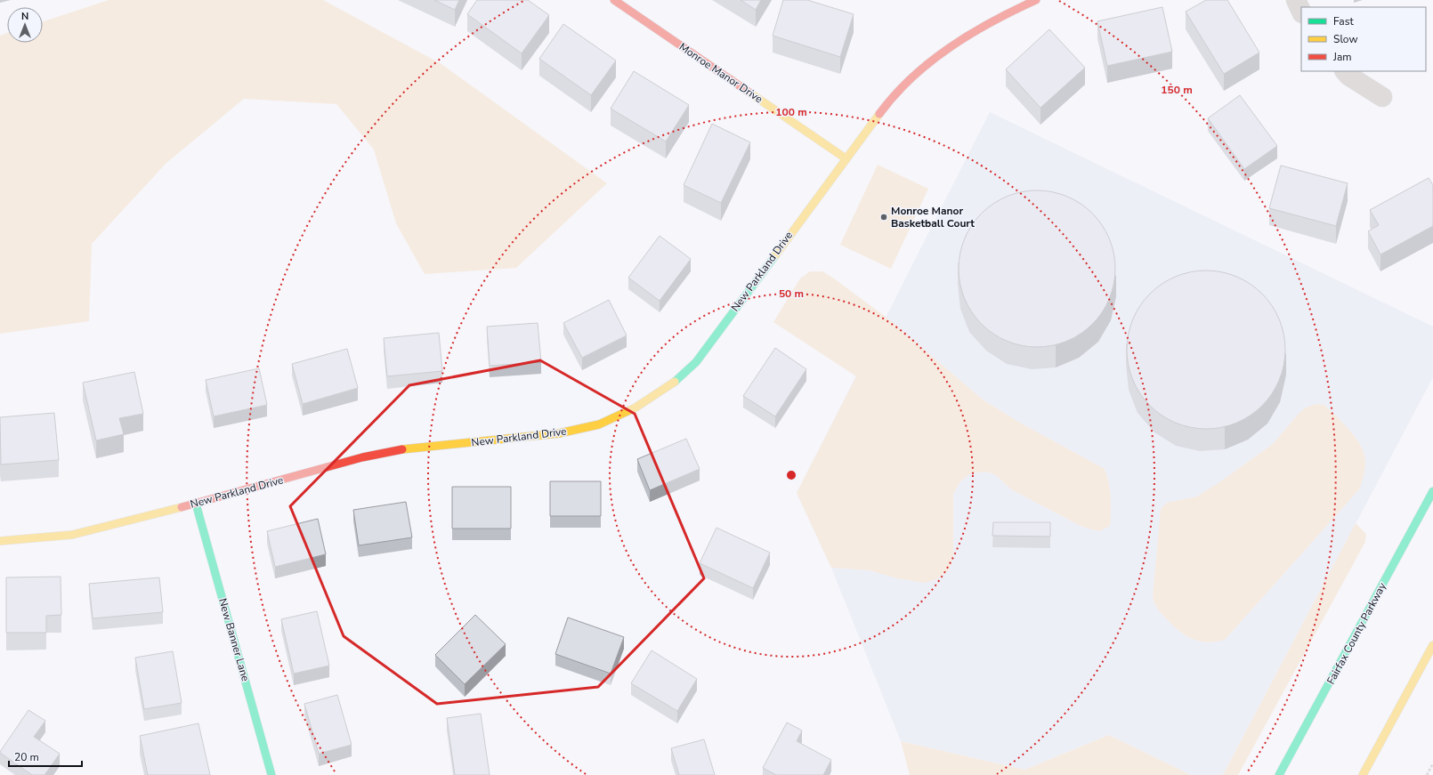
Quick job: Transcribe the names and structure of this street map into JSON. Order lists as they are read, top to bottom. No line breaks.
{"streets":{"main road":["Monroe Manor Drive","New Parkland Drive","Fairfax County Parkway","New Banner Lane"]},"crossings":[["Monroe Manor Drive","New Parkland Drive"],["New Parkland Drive","New Banner Lane"]],"places":["Monroe Manor Basketball Court"],"legend":["Fast","Slow","Jam"],"scale_bar":"20 m","north":"top","rings":["150 m","100 m","50 m"]}
